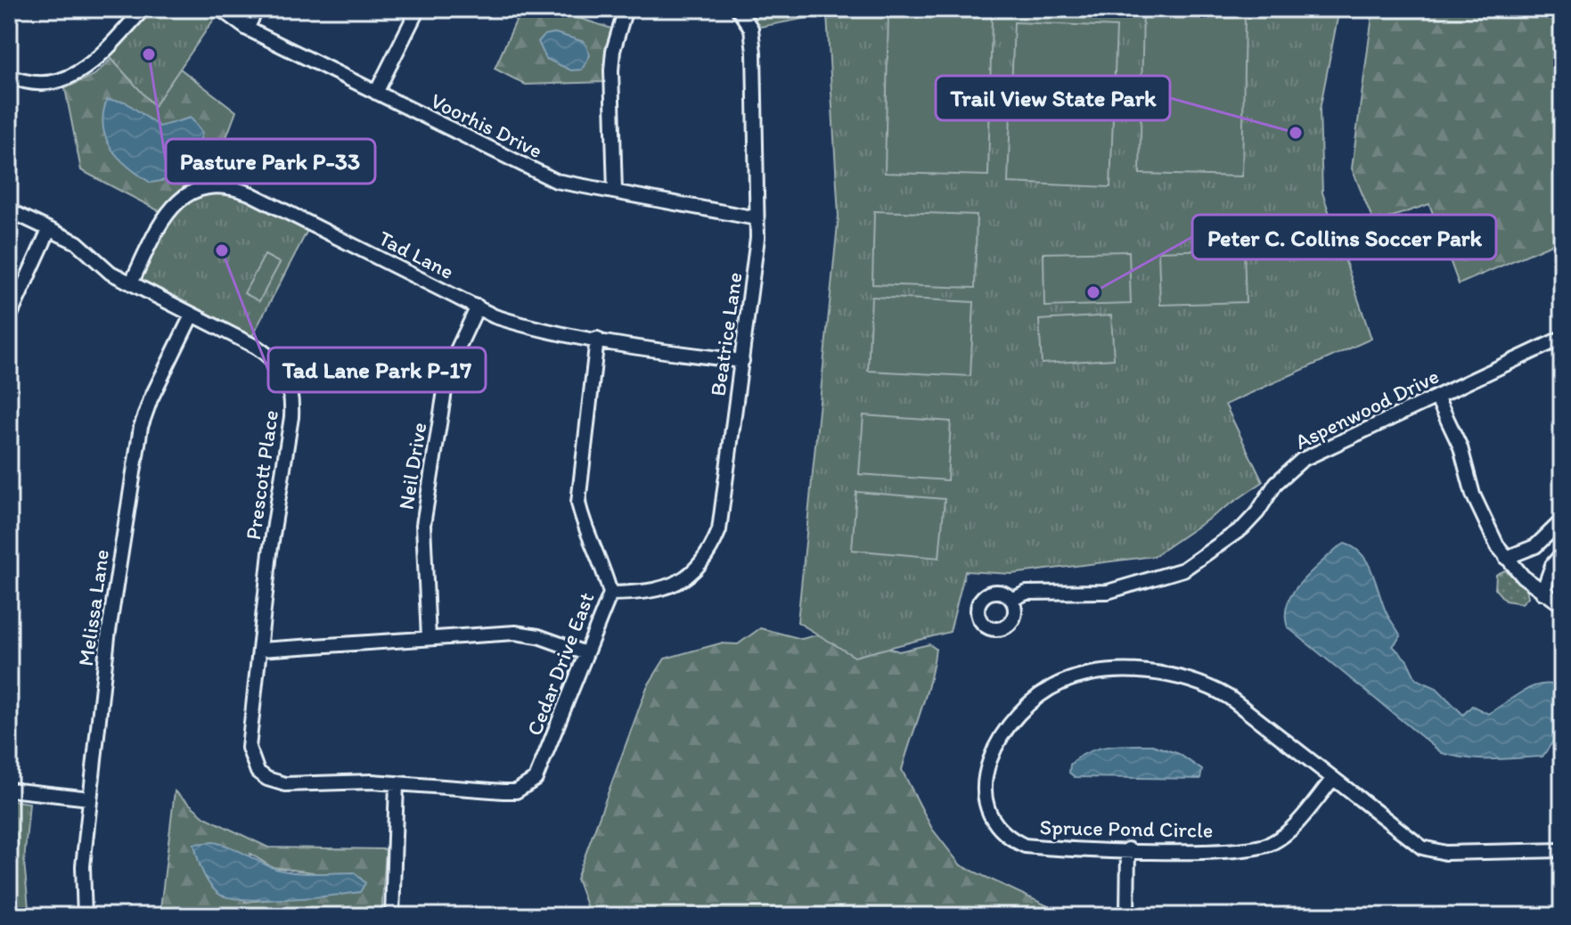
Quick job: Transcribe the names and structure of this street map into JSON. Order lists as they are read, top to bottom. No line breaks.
{"streets":{"street":["Voorhis Drive","Tad Lane","Beatrice Lane","Aspenwood Drive","Neil Drive","Prescott Place","Melissa Lane","Cedar Drive East","Spruce Pond Circle"]},"crossings":[["Voorhis Drive","Beatrice Lane"],["Tad Lane","Beatrice Lane"],["Tad Lane","Neil Drive"],["Tad Lane","Prescott Place"],["Tad Lane","Cedar Drive East"],["Beatrice Lane","Cedar Drive East"],["Prescott Place","Melissa Lane"],["Prescott Place","Cedar Drive East"]],"places":["Pasture Park P-33","Trail View State Park","Tad Lane Park P-17","Peter C. Collins Soccer Park"]}
